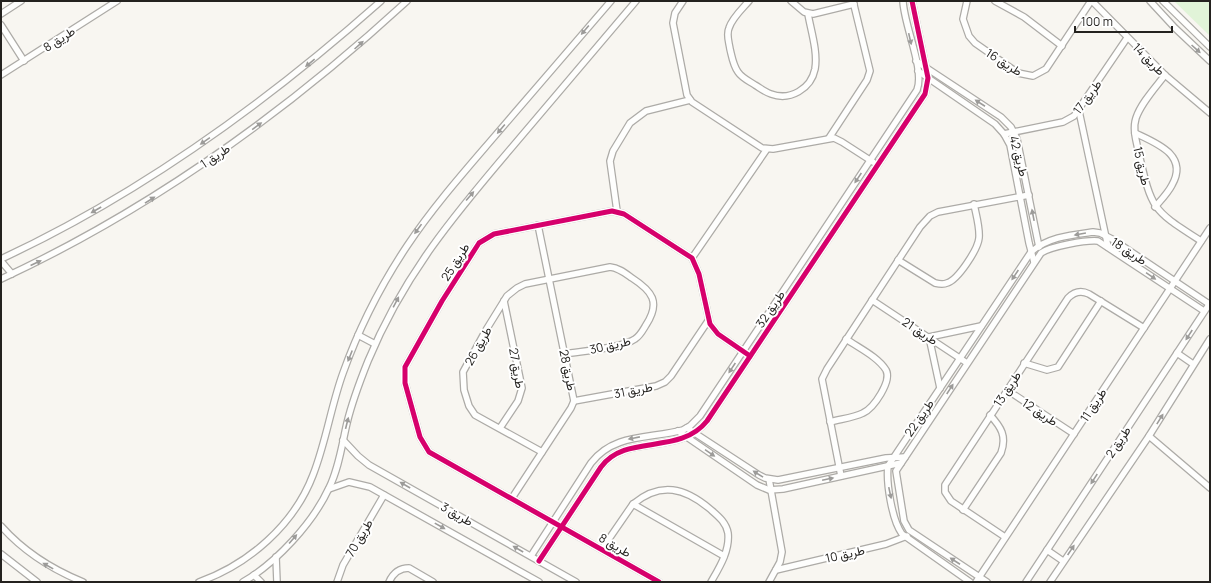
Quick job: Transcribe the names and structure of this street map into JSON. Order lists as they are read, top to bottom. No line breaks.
{"streets":{"street":["طريق 8","طريق 14","طريق 16","طريق 17","طريق 1","طريق 42","طريق 15","طريق 18","طريق 25","طريق 32","طريق 21","طريق 30","طريق 26","طريق 27","طريق 28","طريق 13","طريق 31","طريق 11","طريق 12","طريق 22","طريق 2","طريق 3","طريق 70","طريق 10"]},"crossings":[["طريق 8","طريق 25"],["طريق 8","طريق 32"],["طريق 14","طريق 16"],["طريق 14","طريق 17"],["طريق 14","طريق 15"],["طريق 17","طريق 42"],["طريق 42","طريق 18"],["طريق 42","طريق 32"],["طريق 42","طريق 22"],["طريق 15","طريق 11"],["طريق 18","طريق 11"],["طريق 18","طريق 22"],["طريق 18","طريق 2"],["طريق 25","طريق 32"],["طريق 25","طريق 28"],["طريق 32","طريق 3"],["طريق 21","طريق 22"],["طريق 30","طريق 26"],["طريق 30","طريق 28"],["طريق 26","طريق 27"],["طريق 26","طريق 28"],["طريق 28","طريق 31"],["طريق 13","طريق 11"],["طريق 13","طريق 12"],["طريق 11","طريق 12"],["طريق 11","طريق 22"],["طريق 22","طريق 10"],["طريق 3","طريق 70"]],"scale_bar":"100 m"}
